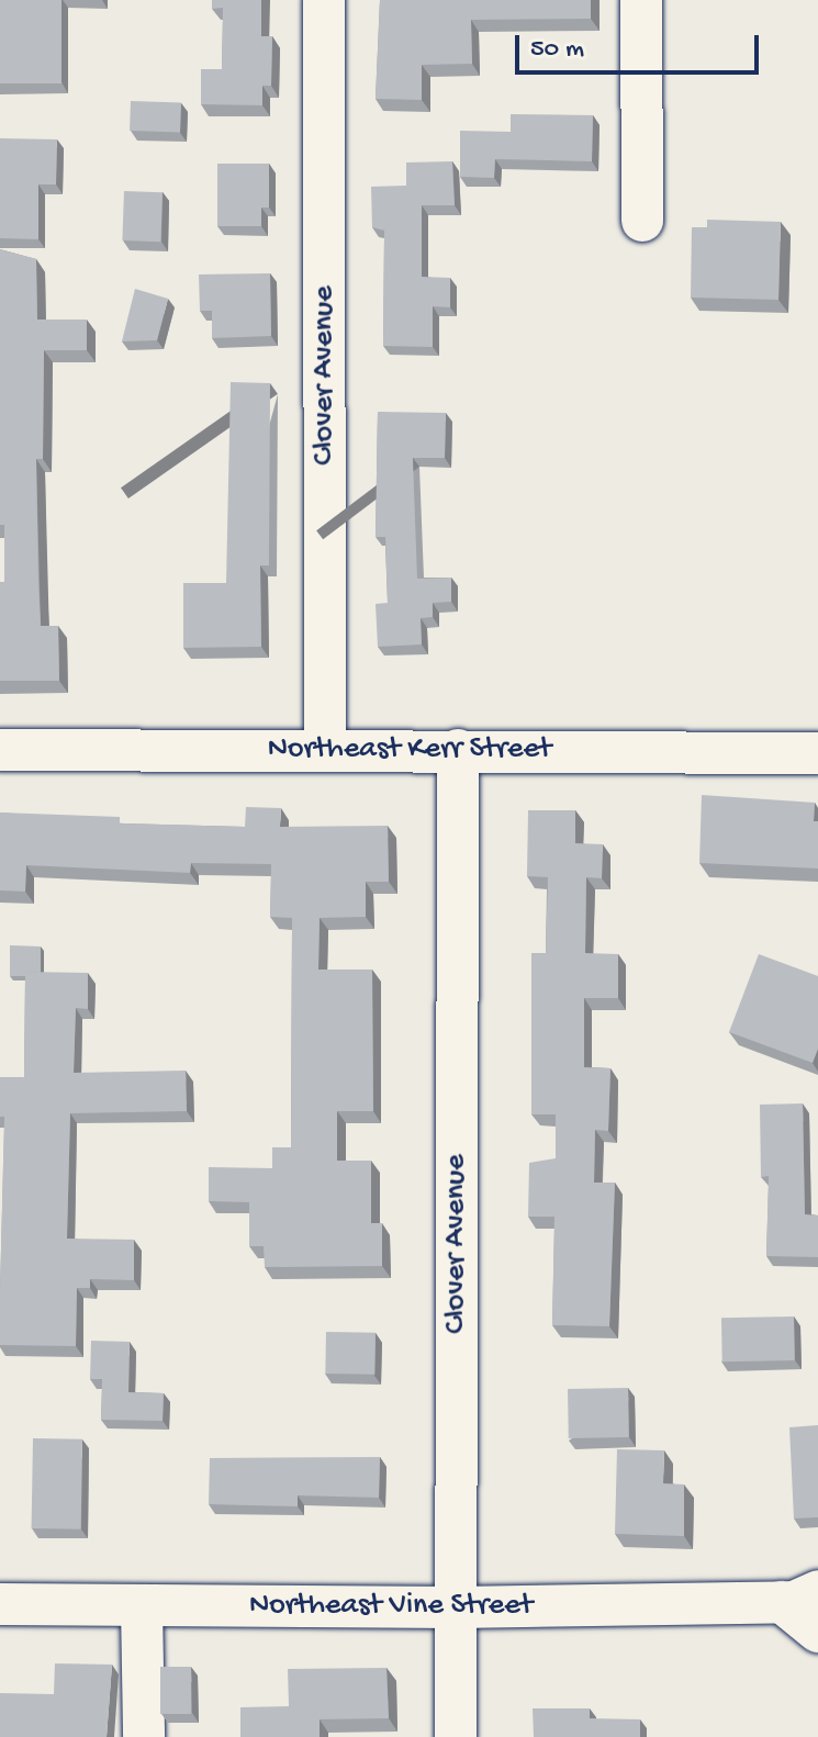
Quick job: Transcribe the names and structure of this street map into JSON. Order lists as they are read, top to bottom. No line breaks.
{"streets":{"street":["Clover Avenue","Northeast Kerr Street","Northeast Vine Street"]},"crossings":[["Clover Avenue","Northeast Kerr Street"],["Clover Avenue","Northeast Vine Street"]],"scale_bar":"50 m"}
